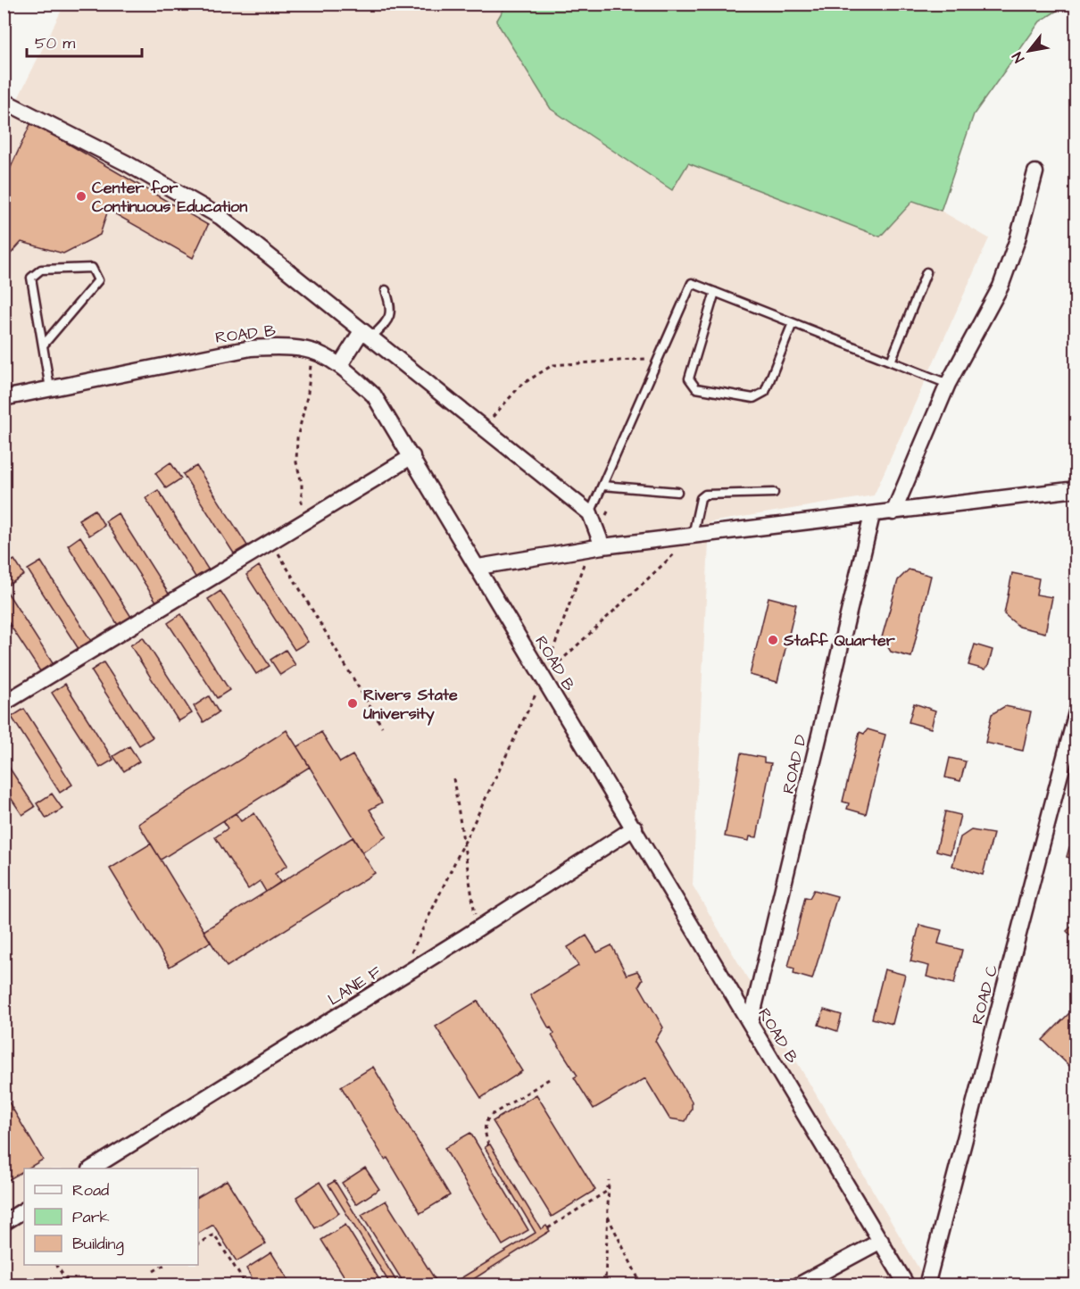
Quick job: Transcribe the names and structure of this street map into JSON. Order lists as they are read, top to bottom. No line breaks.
{"streets":{"street":["ROAD B","ROAD D","LANE F","ROAD C"]},"crossings":[["ROAD B","ROAD D"],["ROAD B","LANE F"]],"places":["Center for Continuous Education","Staff Quarter","Rivers State University"],"legend":["Road","Park","Building"],"scale_bar":"50 m","north":"bottom left"}
